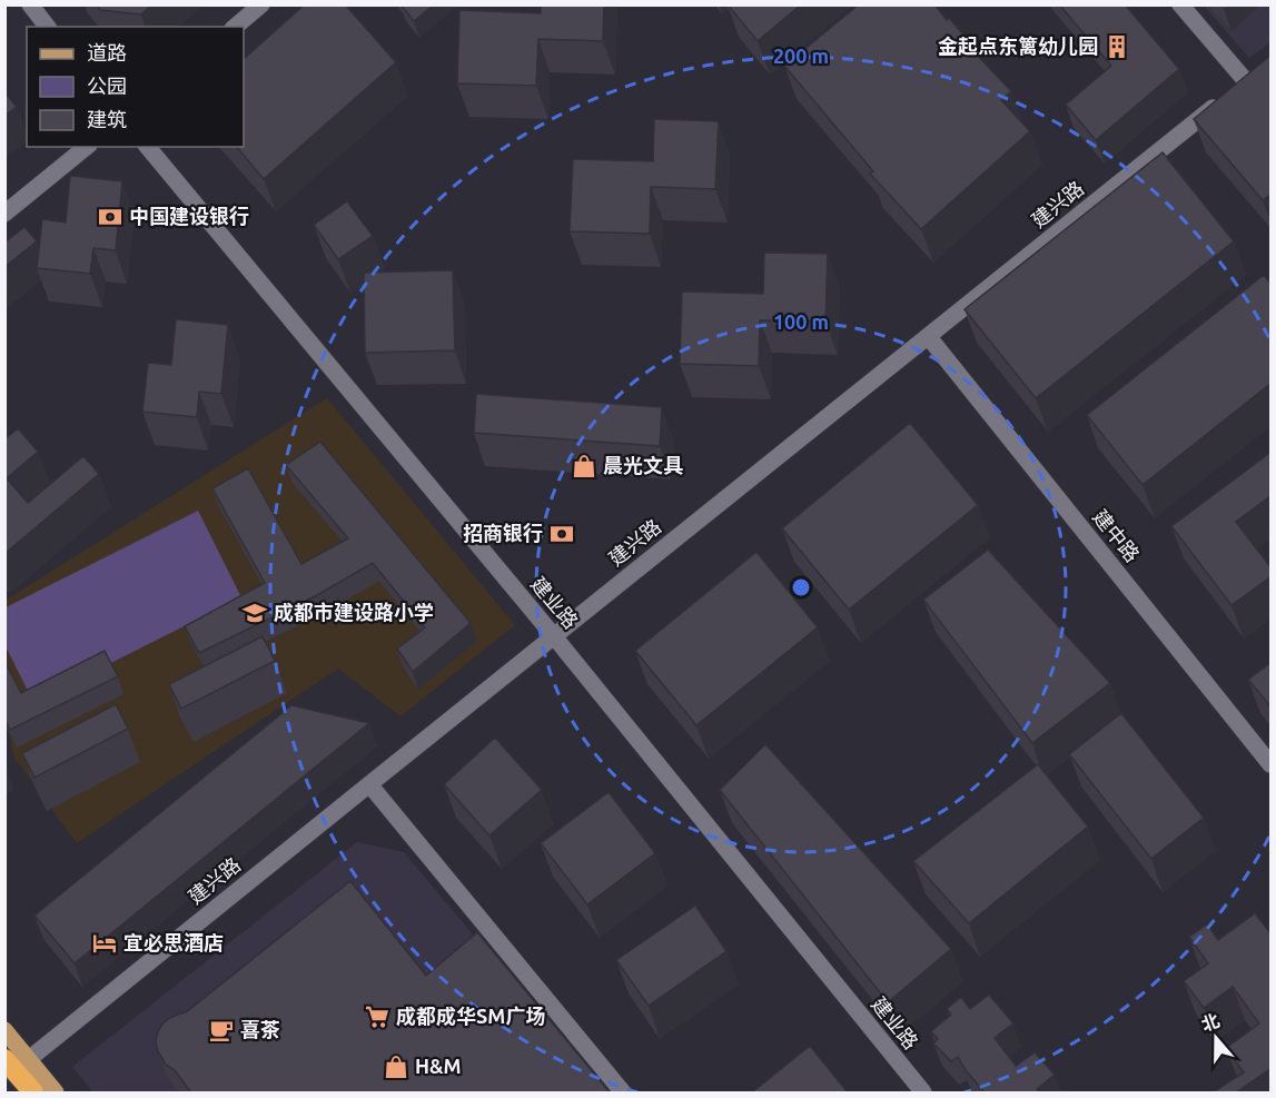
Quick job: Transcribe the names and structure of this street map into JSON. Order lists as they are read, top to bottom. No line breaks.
{"streets":{"street":["建兴路","建中路","建业路"]},"crossings":[["建兴路","建中路"],["建兴路","建业路"]],"places":{"building":["金起点东篱幼儿园"],"bank":["中国建设银行","招商银行"],"shop":["晨光文具","H&M"],"school or university":["成都市建设路小学"],"hotel":["宜必思酒店"],"supermarket":["成都成华SM广场"],"cafe":["喜茶"]},"legend":["道路","公园","建筑"],"north":"top","rings":["200 m","100 m"]}
